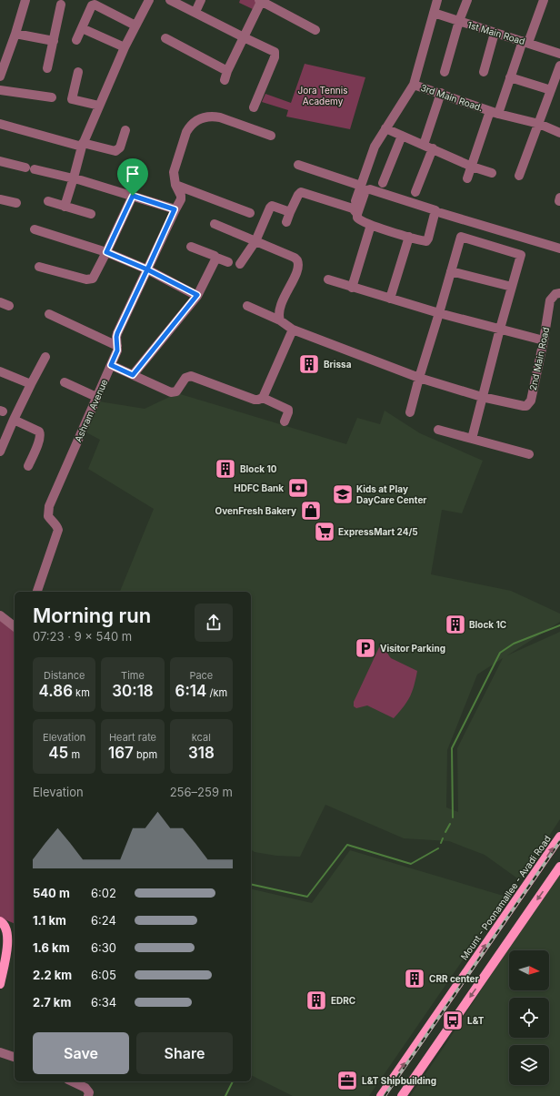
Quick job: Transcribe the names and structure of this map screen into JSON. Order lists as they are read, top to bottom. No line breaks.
{"streets":{"main road":["Mount - Poonamallee - Avadi Road"],"street":["1st Main Road","3rd Main Road.","2nd Main Road","Ashram Avenue"]},"crossings":[["1st Main Road","3rd Main Road."]],"parks":["Jora Tennis Academy"],"places":{"building":["Brissa","Block 10","Block 1C","CRR center","EDRC"],"bank":["HDFC Bank"],"school or university":["Kids at Play DayCare Center"],"shop":["OvenFresh Bakery"],"supermarket":["ExpressMart 24/5"],"parking":["Visitor Parking"],"bus stop":["L&T"],"office":["L&T Shipbuilding"]},"north":"right","page":{"heading":["Morning run","07:23 · 9 × 540 m"],"stats":[["Distance","4.86 km"],["Time","30:18"],["Pace","6:14 /km"],["Elevation","45 m"],["Heart rate","167 bpm"],["kcal","318"]],"chart":["Elevation","256–259 m"],"list":[{"name":"540 m","note":"6:02"},{"name":"1.1 km","note":"6:24"},{"name":"1.6 km","note":"6:30"},{"name":"2.2 km","note":"6:05"},{"name":"2.7 km","note":"6:34"}],"buttons":["Save","Share"]}}
